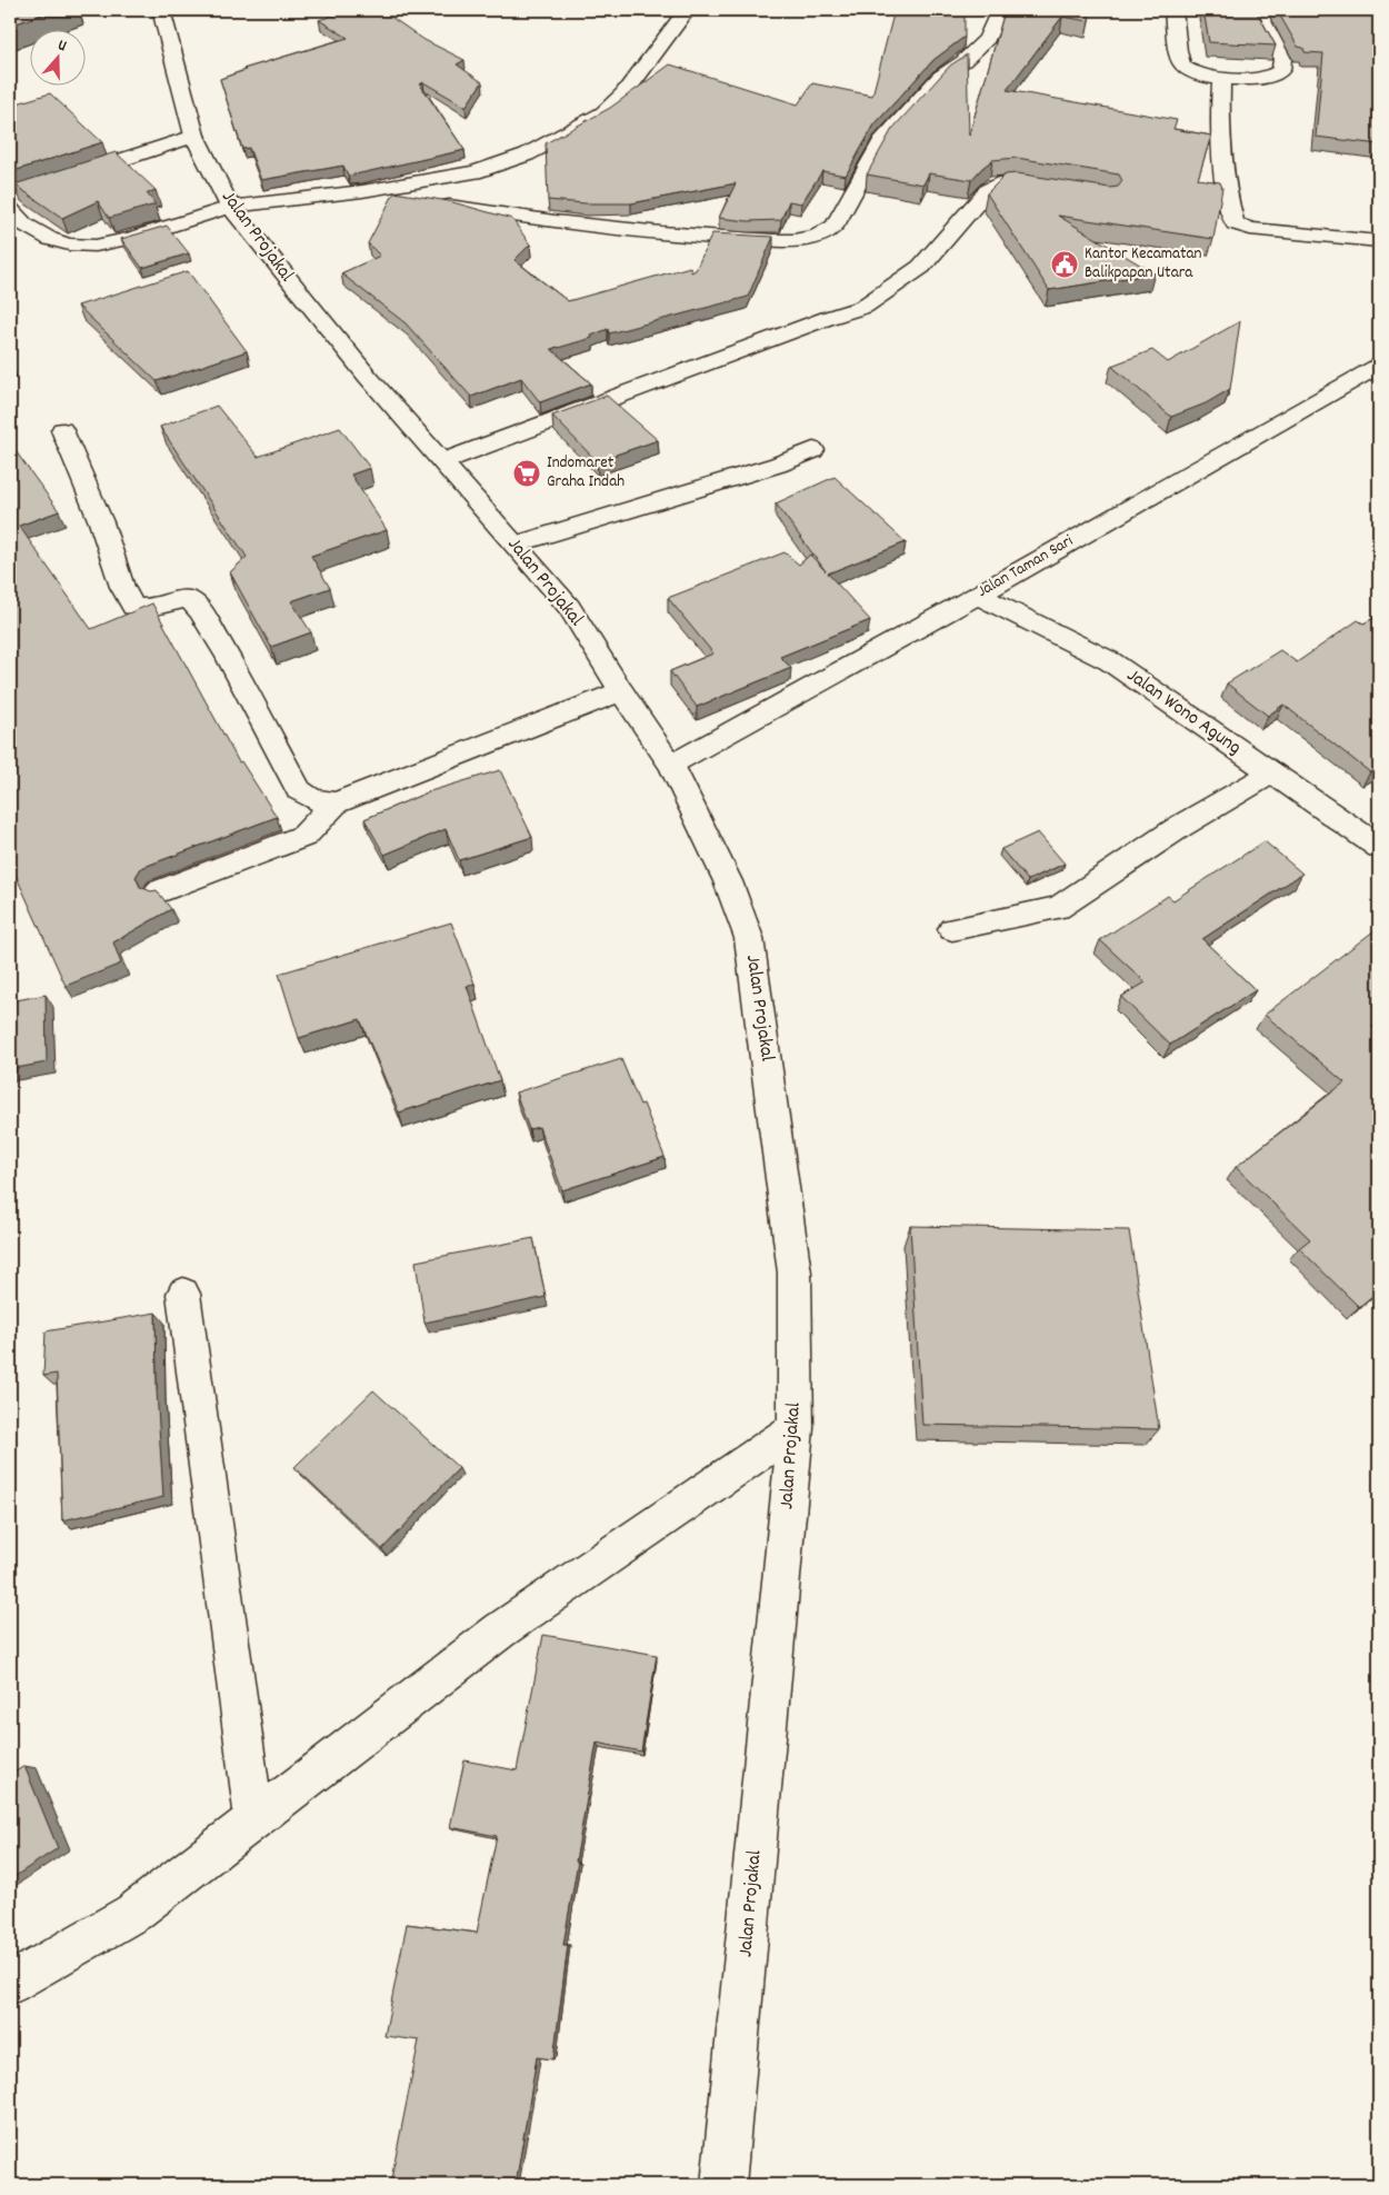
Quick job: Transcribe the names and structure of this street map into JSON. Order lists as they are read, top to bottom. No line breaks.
{"streets":{"street":["Jalan Projakal","Jalan Taman Sari","Jalan Wono Agung"]},"crossings":[["Jalan Projakal","Jalan Taman Sari"],["Jalan Taman Sari","Jalan Wono Agung"]],"places":{"public building":["Kantor Kecamatan Balikpapan Utara"],"supermarket":["Indomaret Graha Indah"]},"north":"top"}
